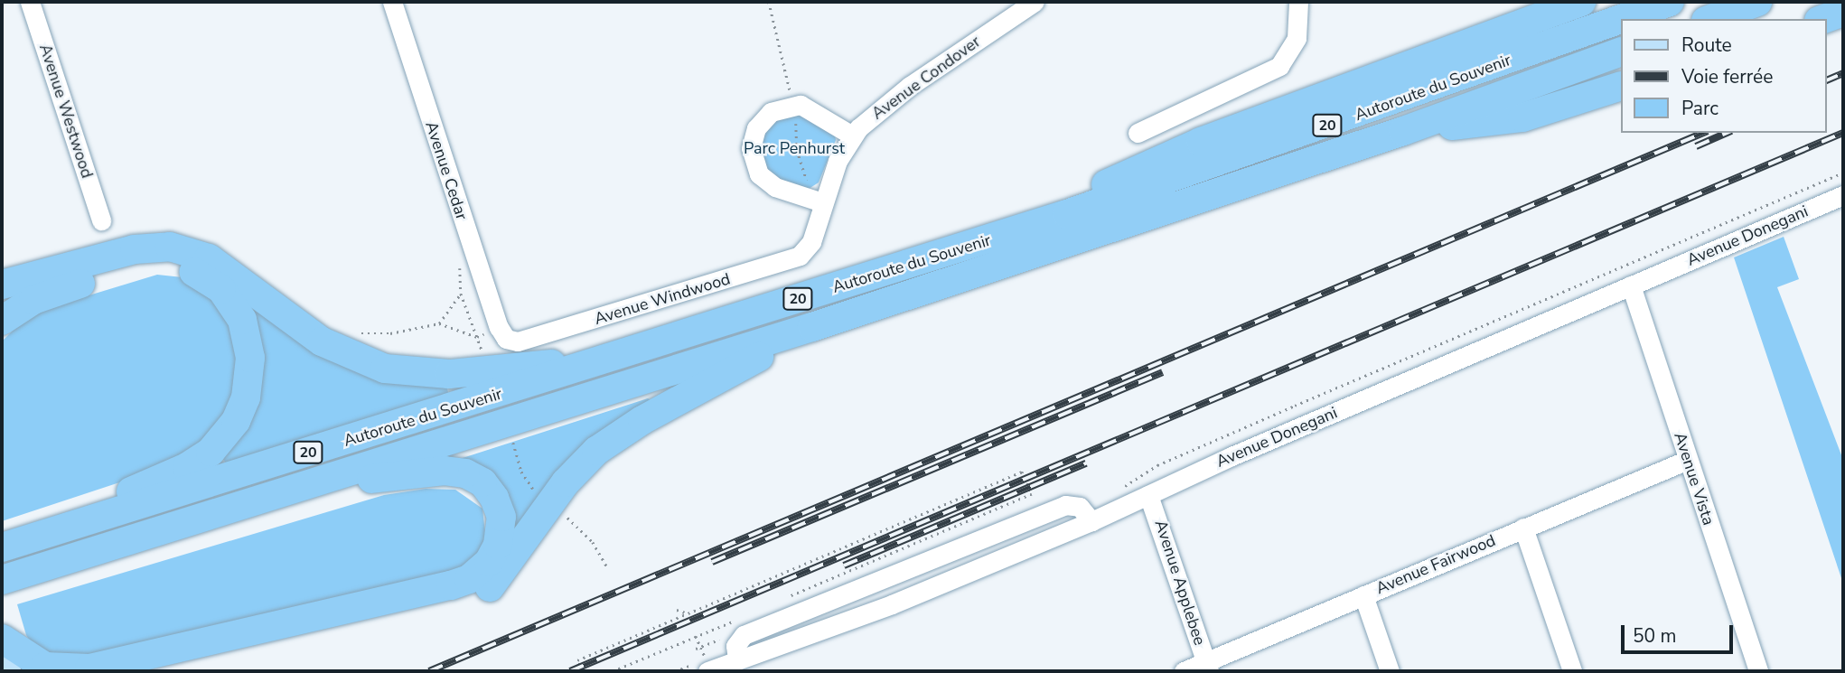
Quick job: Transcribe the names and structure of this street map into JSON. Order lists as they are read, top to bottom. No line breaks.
{"streets":{"highway":["Autoroute du Souvenir","20"],"street":["Avenue Condover","Avenue Westwood","Avenue Cedar","Avenue Donegani","Avenue Windwood","Avenue Vista","Avenue Fairwood","Avenue Applebee"]},"crossings":[["Avenue Condover","Avenue Windwood"],["Avenue Cedar","Avenue Windwood"],["Avenue Donegani","Avenue Vista"],["Avenue Donegani","Avenue Applebee"],["Avenue Vista","Avenue Fairwood"],["Avenue Fairwood","Avenue Applebee"]],"parks":["Parc Penhurst"],"legend":["Route","Voie ferrée","Parc"],"scale_bar":"50 m"}
